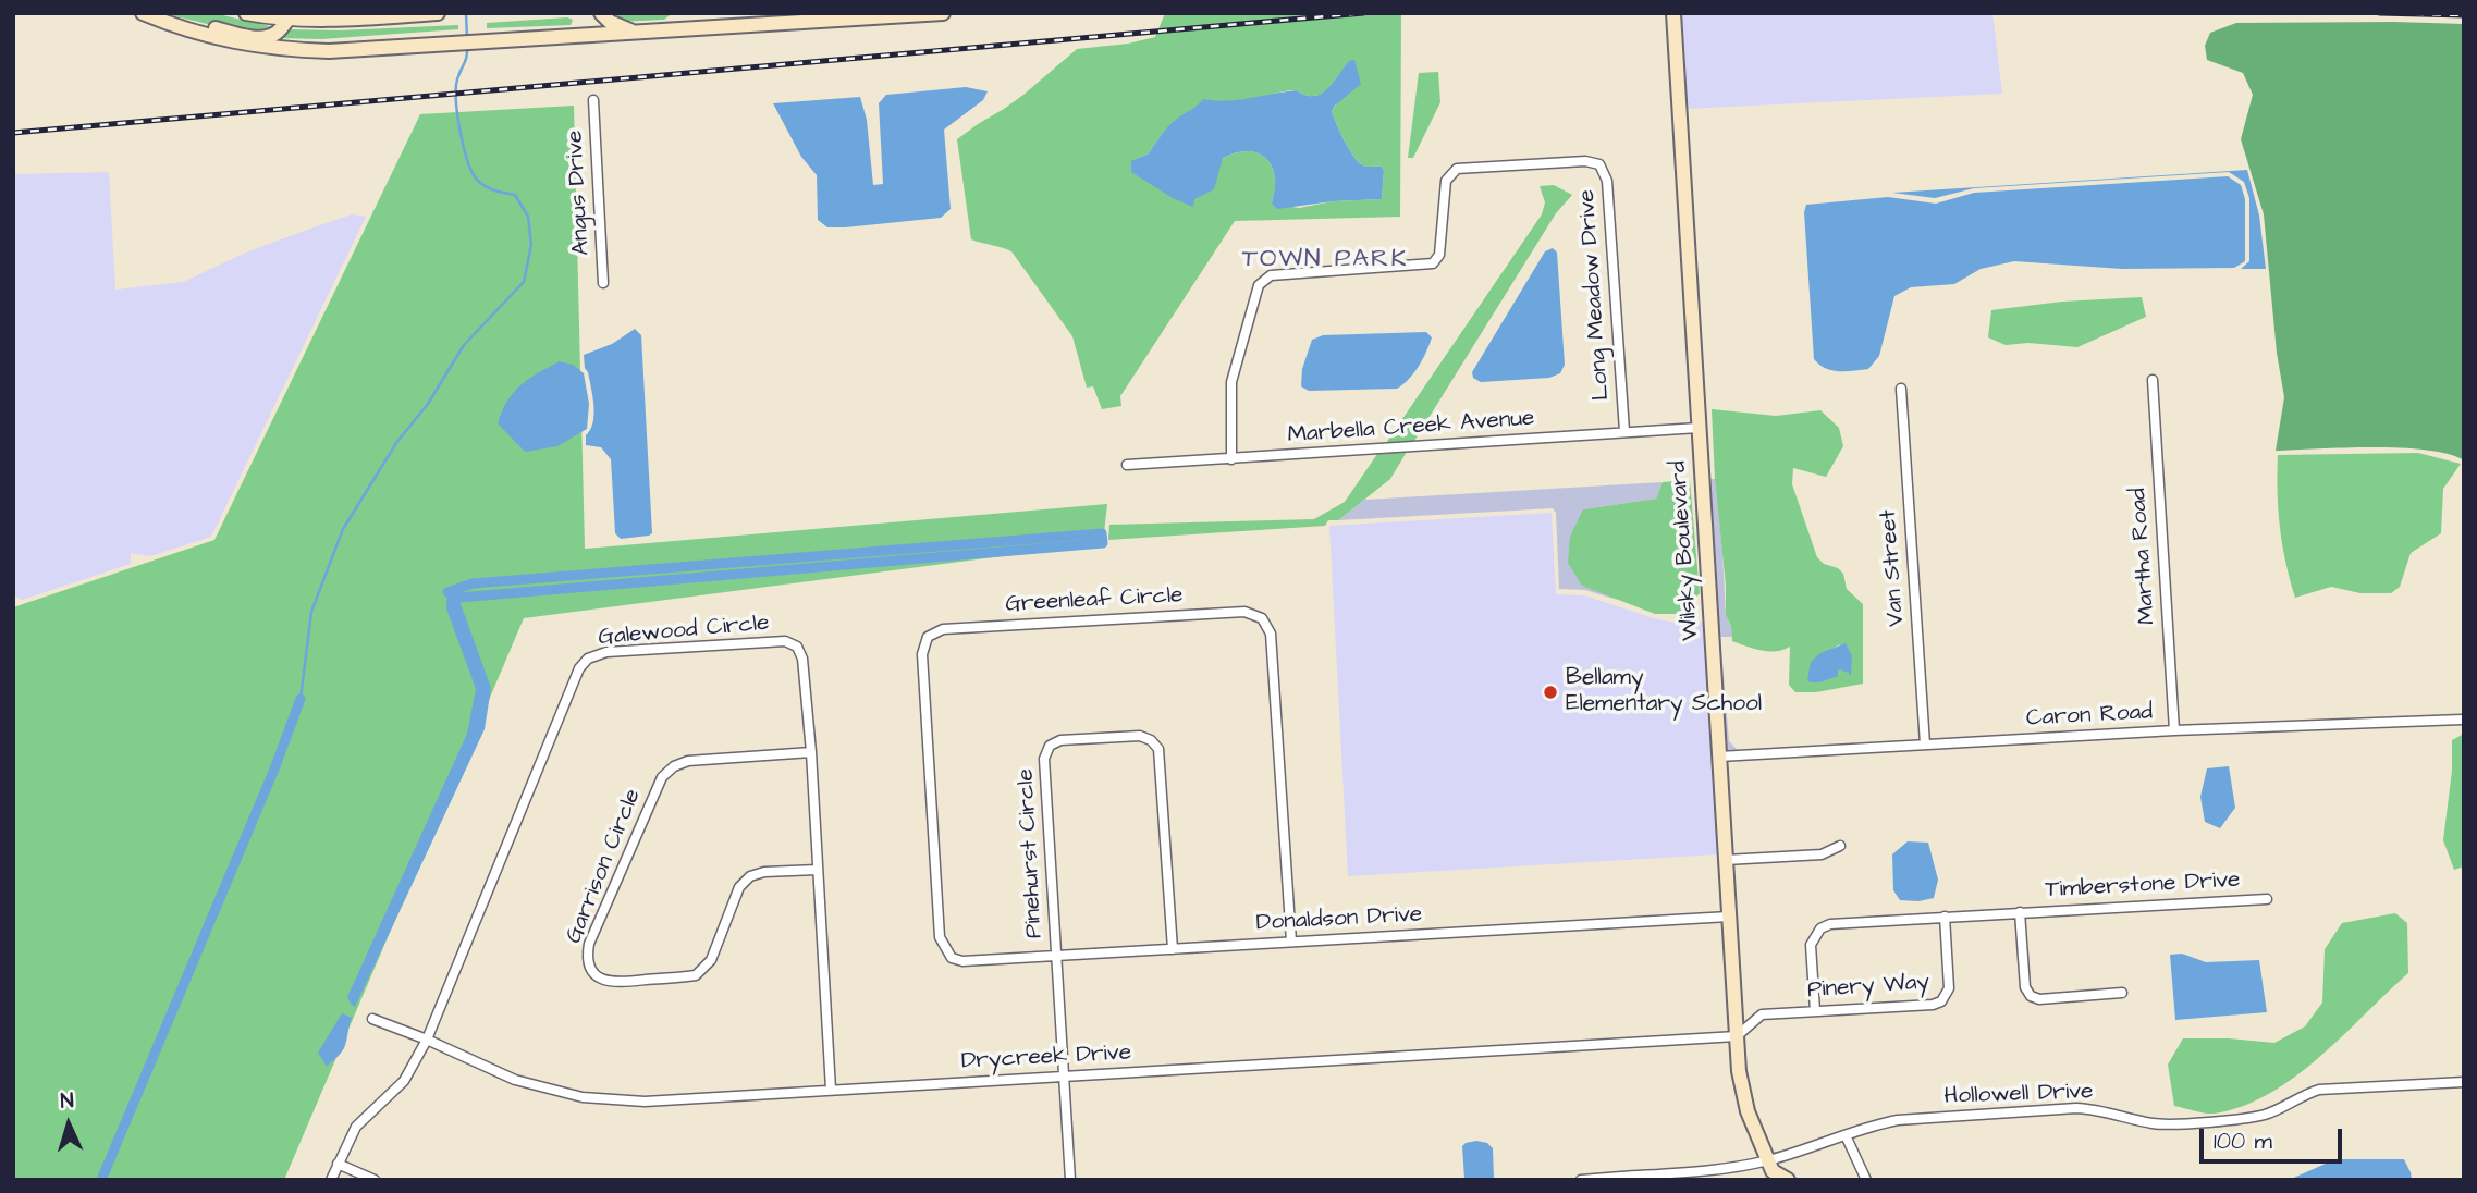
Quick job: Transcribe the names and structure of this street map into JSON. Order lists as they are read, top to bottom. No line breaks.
{"streets":{"main road":["Wilsky Boulevard"],"street":["Angus Drive","Long Meadow Drive","Marbella Creek Avenue","Martha Road","Van Street","Greenleaf Circle","Galewood Circle","Caron Road","Pinehurst Circle","Garrison Circle","Timberstone Drive","Donaldson Drive","Pinery Way","Drycreek Drive","Hollowell Drive"]},"crossings":[["Long Meadow Drive","Marbella Creek Avenue"],["Marbella Creek Avenue","Wilsky Boulevard"],["Wilsky Boulevard","Caron Road"],["Wilsky Boulevard","Donaldson Drive"],["Wilsky Boulevard","Pinery Way"],["Wilsky Boulevard","Drycreek Drive"],["Wilsky Boulevard","Hollowell Drive"],["Martha Road","Caron Road"],["Van Street","Caron Road"],["Greenleaf Circle","Donaldson Drive"],["Galewood Circle","Garrison Circle"],["Galewood Circle","Drycreek Drive"],["Pinehurst Circle","Donaldson Drive"],["Pinery Way","Drycreek Drive"]],"districts":["TOWN PARK"],"places":["Bellamy Elementary School"],"scale_bar":"100 m","north":"top"}
